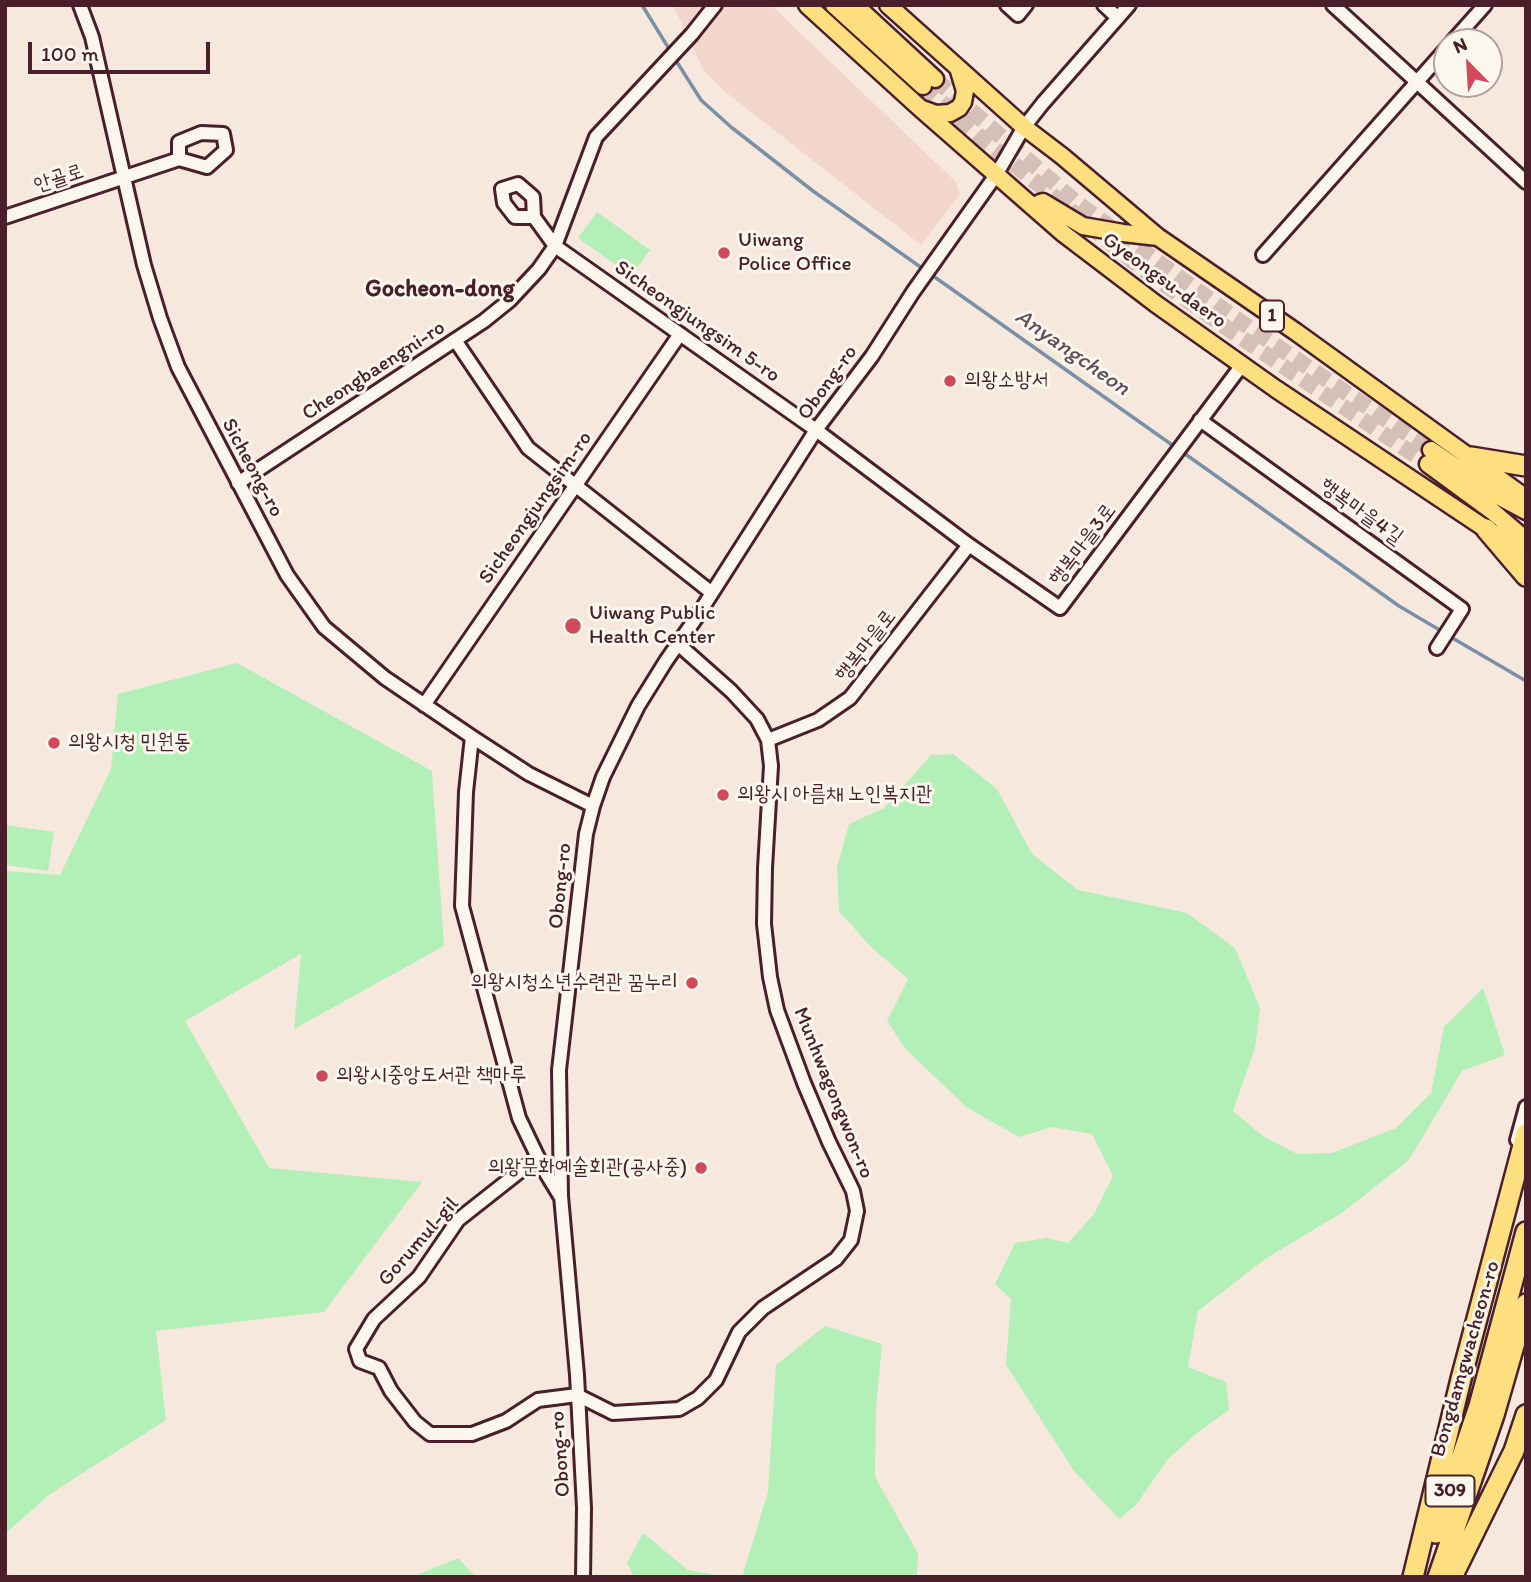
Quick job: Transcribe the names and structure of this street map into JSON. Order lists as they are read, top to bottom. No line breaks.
{"streets":{"highway":["Bongdamgwacheon-ro","309"],"main road":["Gyeongsu-daero","1"],"street":["안골로","Sicheongjungsim 5-ro","Cheongbaengni-ro","Obong-ro","Sicheong-ro","Sicheongjungsim-ro","행복마을4길","행복마을3로","행복마을로","Munhwagongwon-ro","Gorumul-gil"]},"crossings":[["안골로","Sicheong-ro"],["Gyeongsu-daero","Obong-ro"],["Gyeongsu-daero","행복마을3로"],["Sicheongjungsim 5-ro","Cheongbaengni-ro"],["Sicheongjungsim 5-ro","Obong-ro"],["Sicheongjungsim 5-ro","Sicheongjungsim-ro"],["Sicheongjungsim 5-ro","행복마을3로"],["Cheongbaengni-ro","Sicheong-ro"],["Obong-ro","Sicheong-ro"],["Obong-ro","행복마을3로"],["Obong-ro","Munhwagongwon-ro"],["Obong-ro","Gorumul-gil"],["Sicheong-ro","Sicheongjungsim-ro"],["행복마을4길","행복마을3로"],["행복마을3로","행복마을로"],["행복마을로","Munhwagongwon-ro"],["Munhwagongwon-ro","Gorumul-gil"]],"districts":["Gocheon-dong"],"water":["Anyangcheon"],"places":["Uiwang Police Office","의왕소방서","Uiwang Public Health Center","의왕시청 민원동","의왕시 아름채 노인복지관","의왕시청소년수련관 꿈누리","의왕시중앙도서관 책마루","의왕문화예술회관(공사중)"],"scale_bar":"100 m","north":"top left"}
